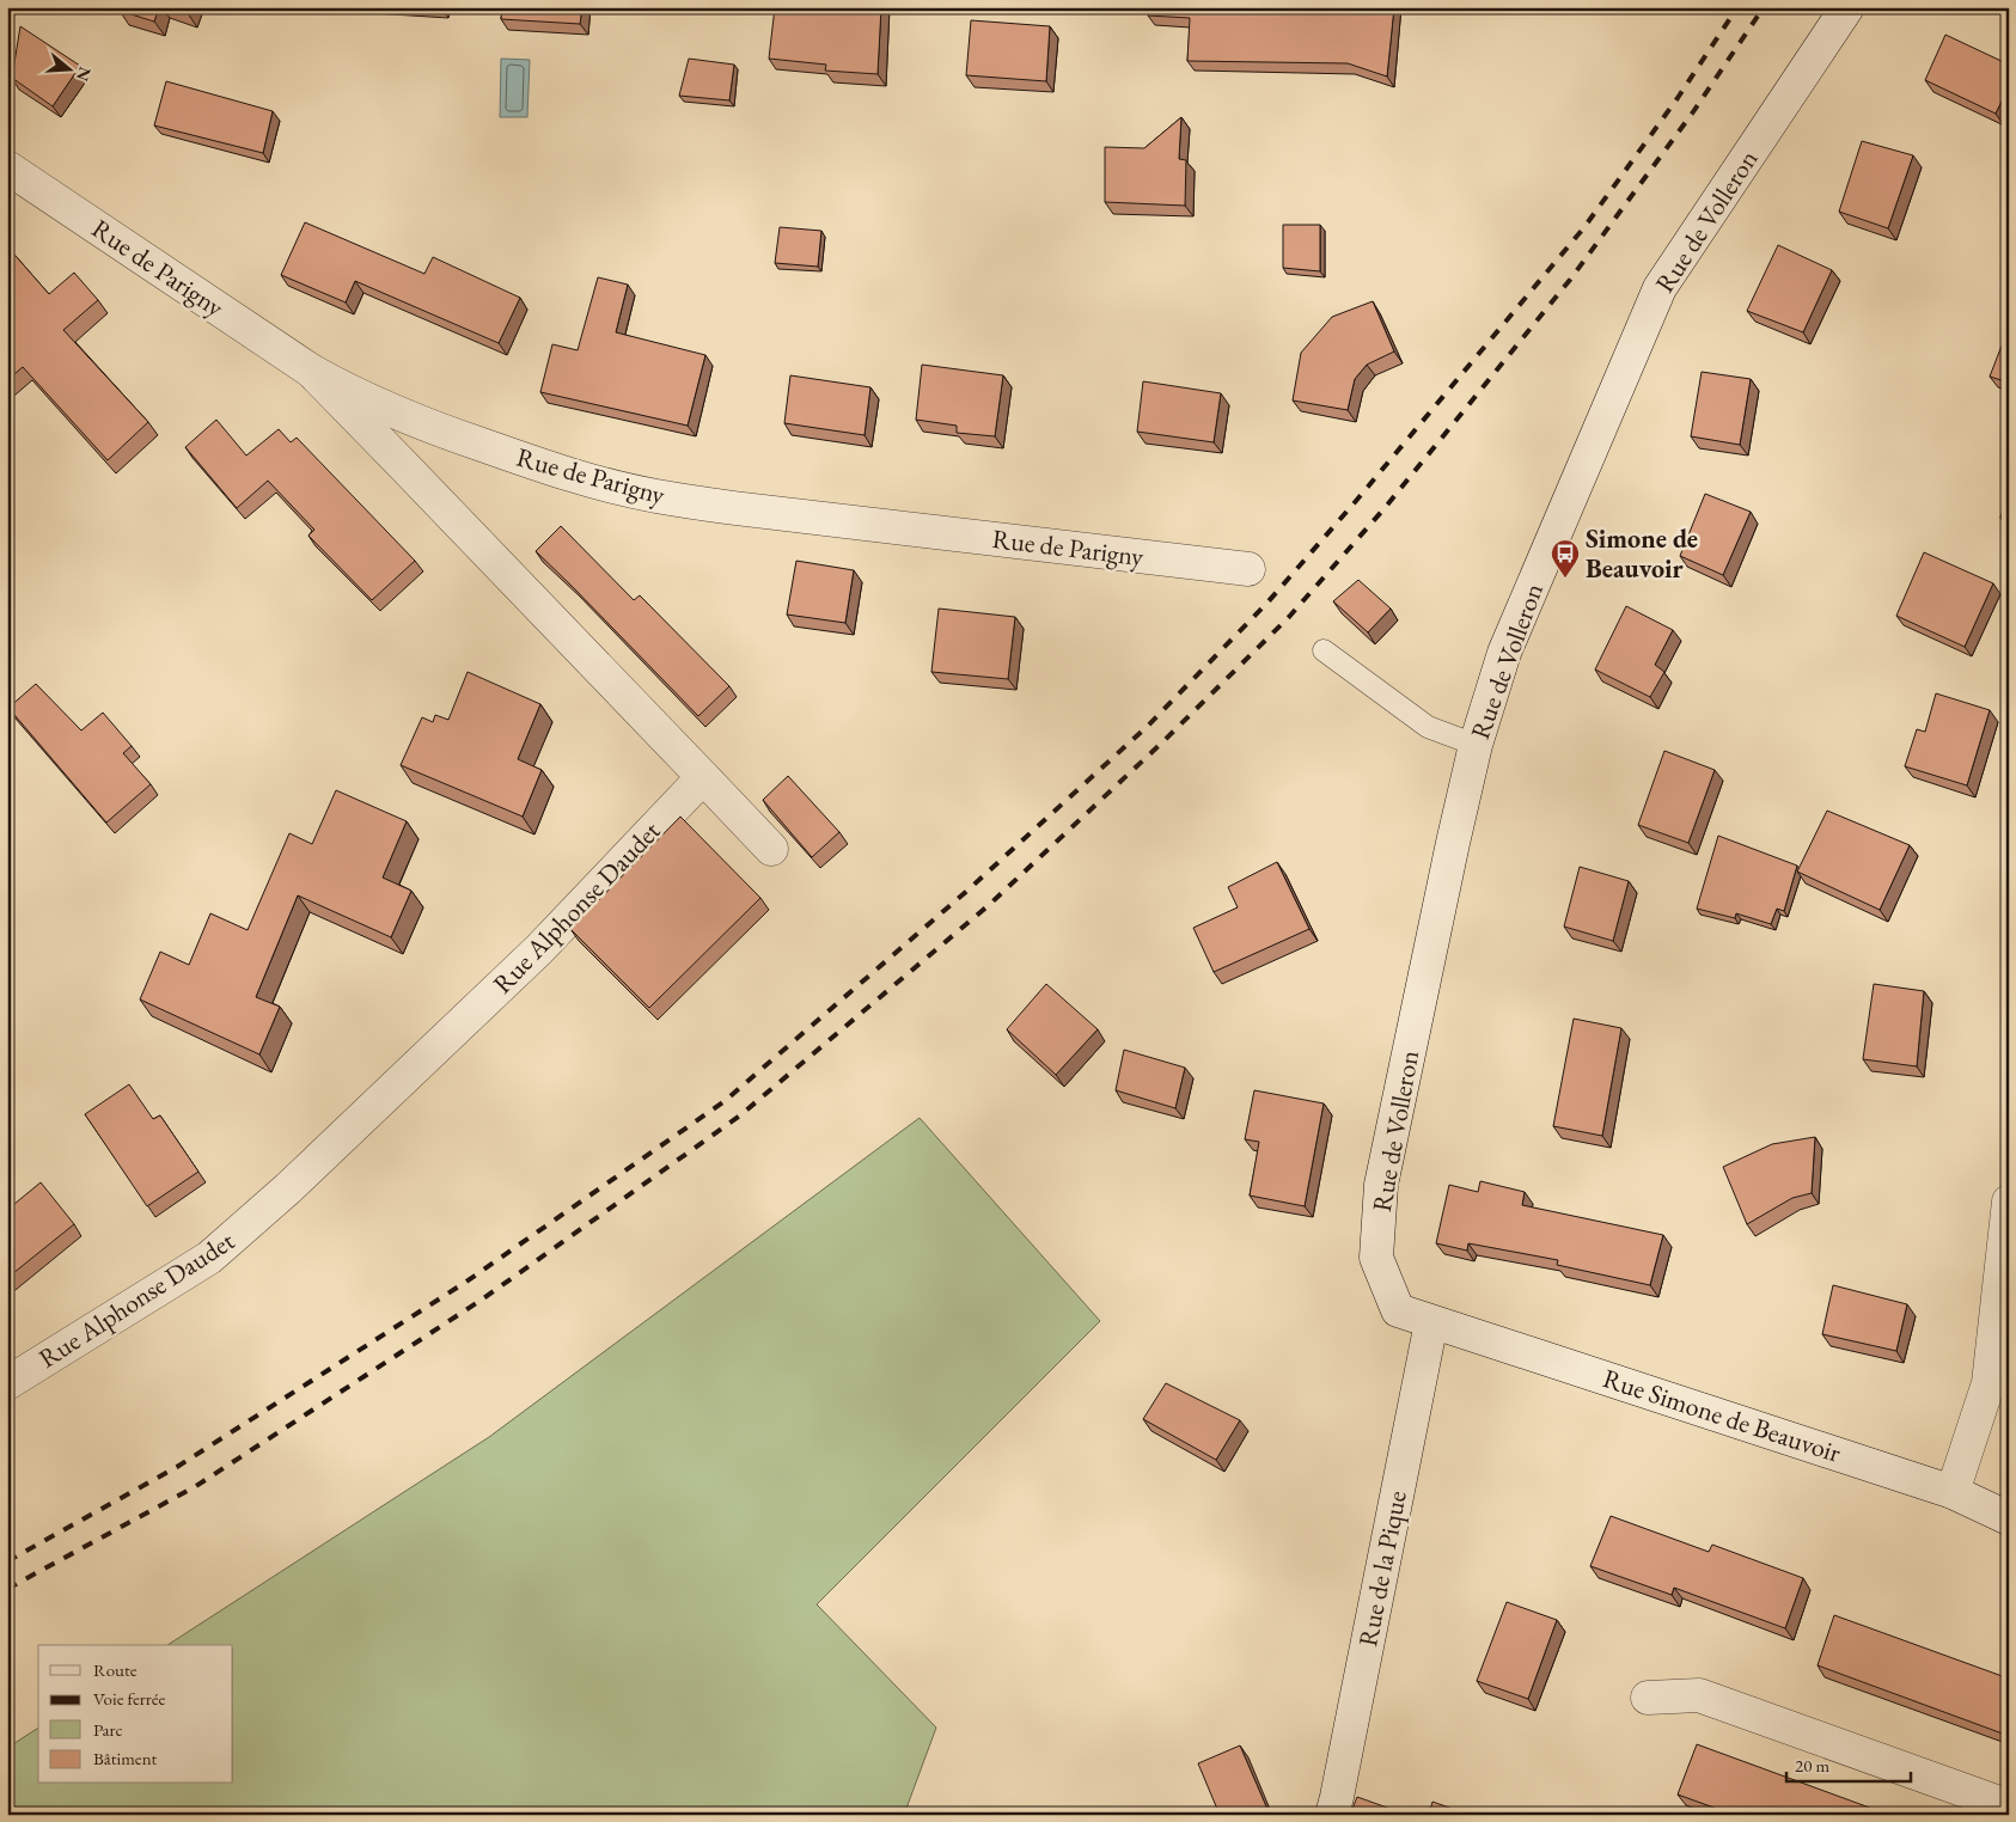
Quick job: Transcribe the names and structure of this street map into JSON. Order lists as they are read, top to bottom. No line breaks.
{"streets":{"street":["Rue de Volleron","Rue de Parigny","Rue Alphonse Daudet","Rue Simone de Beauvoir","Rue de la Pique"]},"crossings":[["Rue de Volleron","Rue Simone de Beauvoir"],["Rue de Volleron","Rue de la Pique"],["Rue Simone de Beauvoir","Rue de la Pique"]],"places":{"bus stop":["Simone de Beauvoir"]},"legend":["Route","Voie ferrée","Parc","Bâtiment"],"scale_bar":"20 m","north":"right"}
